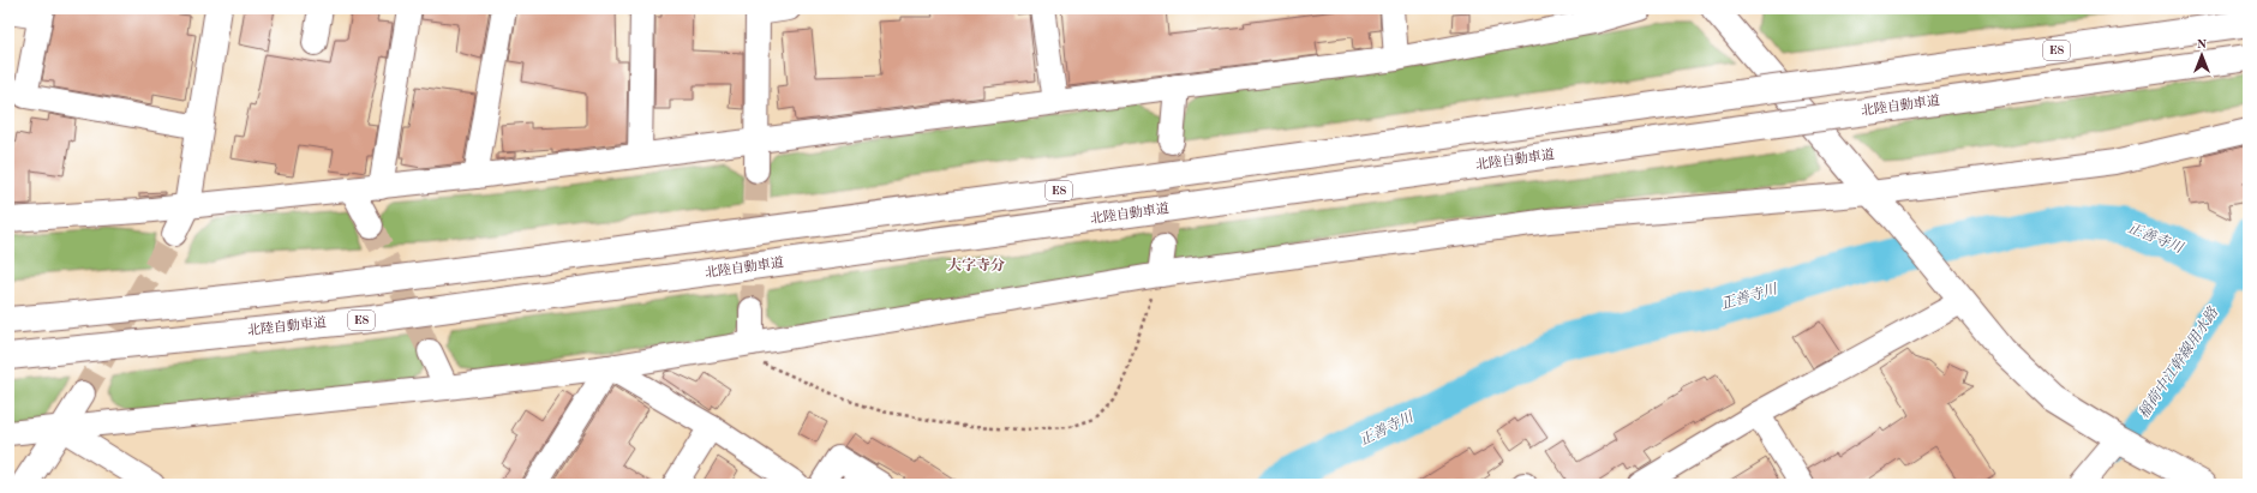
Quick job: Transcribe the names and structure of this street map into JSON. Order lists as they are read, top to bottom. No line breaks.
{"streets":{"main road":["E8","北陸自動車道"]},"districts":["大字寺分"],"water":["正善寺川","稲荷中江幹線用水路"],"north":"top"}
